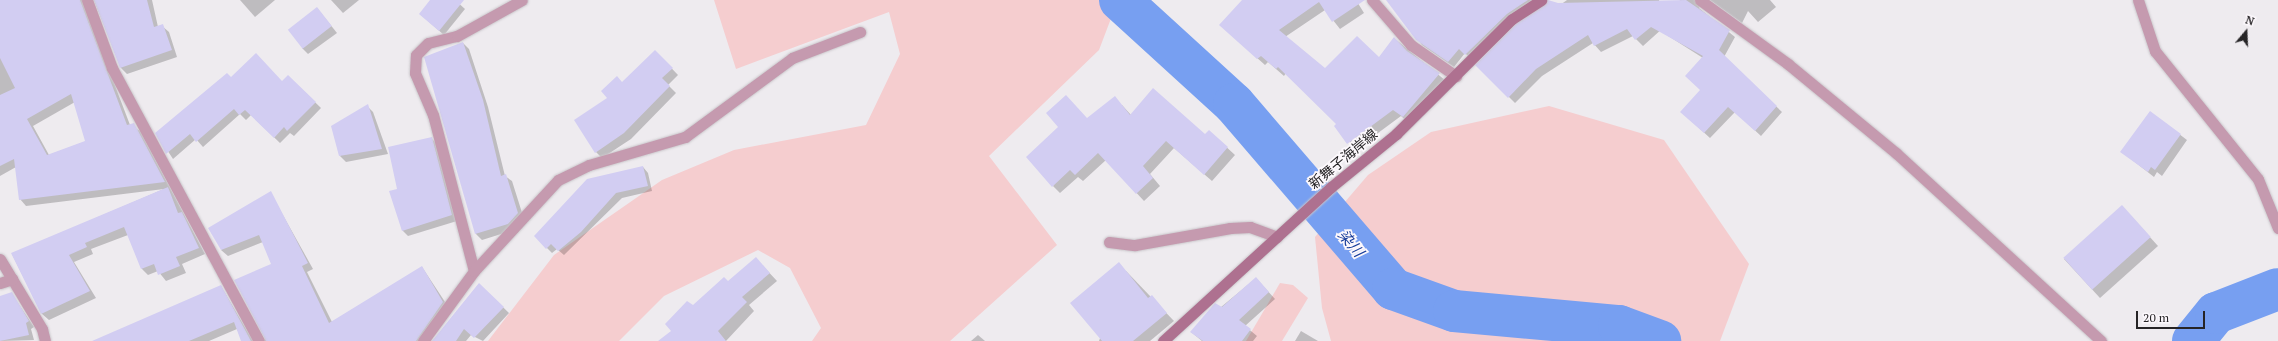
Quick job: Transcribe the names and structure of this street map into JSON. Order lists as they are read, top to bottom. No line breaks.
{"streets":{"main road":["新舞子海岸線"]},"water":["染川"],"scale_bar":"20 m","north":"top"}
